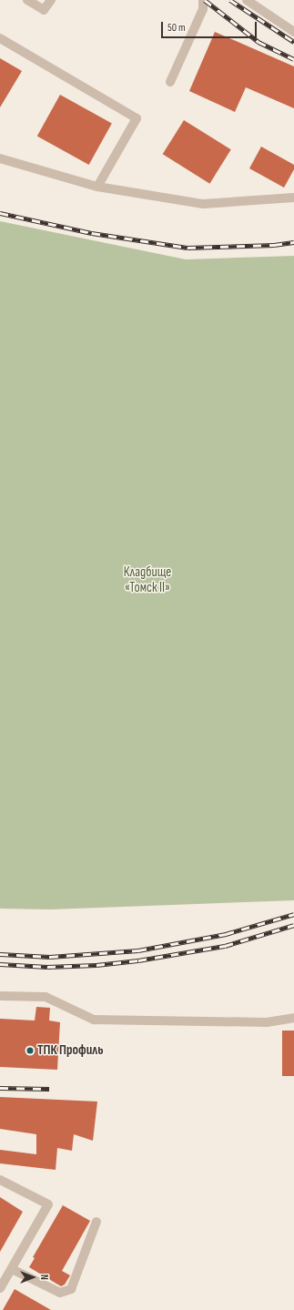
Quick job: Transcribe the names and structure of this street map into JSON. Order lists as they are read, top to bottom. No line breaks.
{"parks":["Кладбище «Томск II»"],"places":["ТПК Профиль"],"scale_bar":"50 m","north":"right"}
